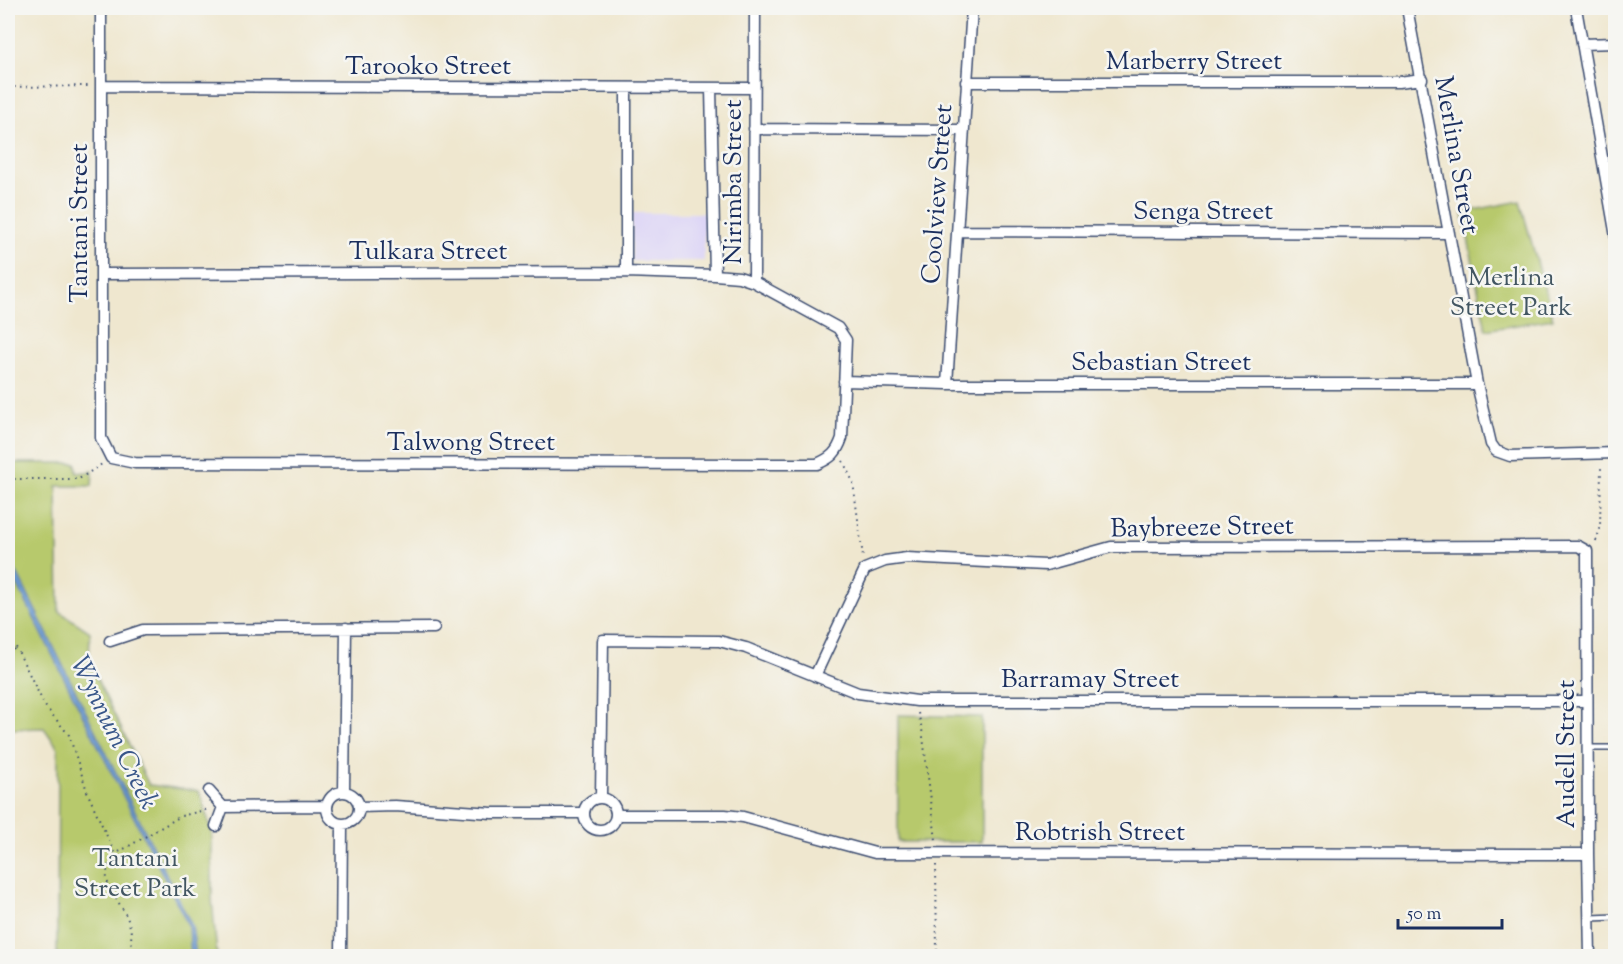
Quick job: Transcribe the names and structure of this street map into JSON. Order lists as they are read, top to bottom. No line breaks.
{"streets":{"street":["Marberry Street","Tarooko Street","Merlina Street","Nirimba Street","Coolview Street","Senga Street","Tantani Street","Tulkara Street","Sebastian Street","Talwong Street","Baybreeze Street","Barramay Street","Audell Street","Robtrish Street"]},"crossings":[["Marberry Street","Merlina Street"],["Marberry Street","Coolview Street"],["Tarooko Street","Nirimba Street"],["Tarooko Street","Tantani Street"],["Merlina Street","Senga Street"],["Merlina Street","Sebastian Street"],["Nirimba Street","Tulkara Street"],["Nirimba Street","Sebastian Street"],["Coolview Street","Senga Street"],["Coolview Street","Sebastian Street"],["Tantani Street","Tulkara Street"],["Tantani Street","Talwong Street"],["Baybreeze Street","Audell Street"],["Barramay Street","Audell Street"],["Barramay Street","Robtrish Street"],["Audell Street","Robtrish Street"]],"water":["Wynnum Creek"],"parks":["Merlina Street Park","Tantani Street Park"],"scale_bar":"50 m"}
